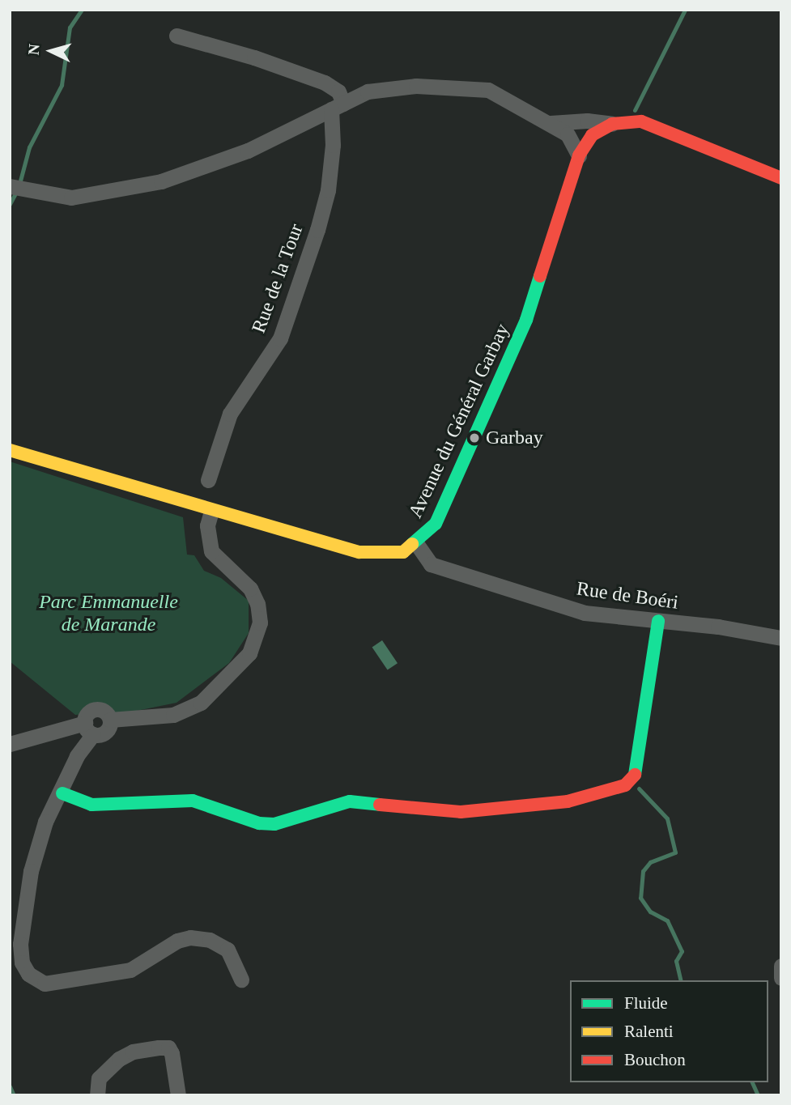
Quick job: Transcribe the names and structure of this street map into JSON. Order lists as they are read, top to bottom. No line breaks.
{"streets":{"main road":["Avenue du Général Garbay"],"street":["Rue de la Tour","Rue de Boéri"]},"crossings":[["Avenue du Général Garbay","Rue de Boéri"]],"parks":["Parc Emmanuelle de Marande"],"places":["Garbay"],"legend":["Fluide","Ralenti","Bouchon"],"north":"left"}
